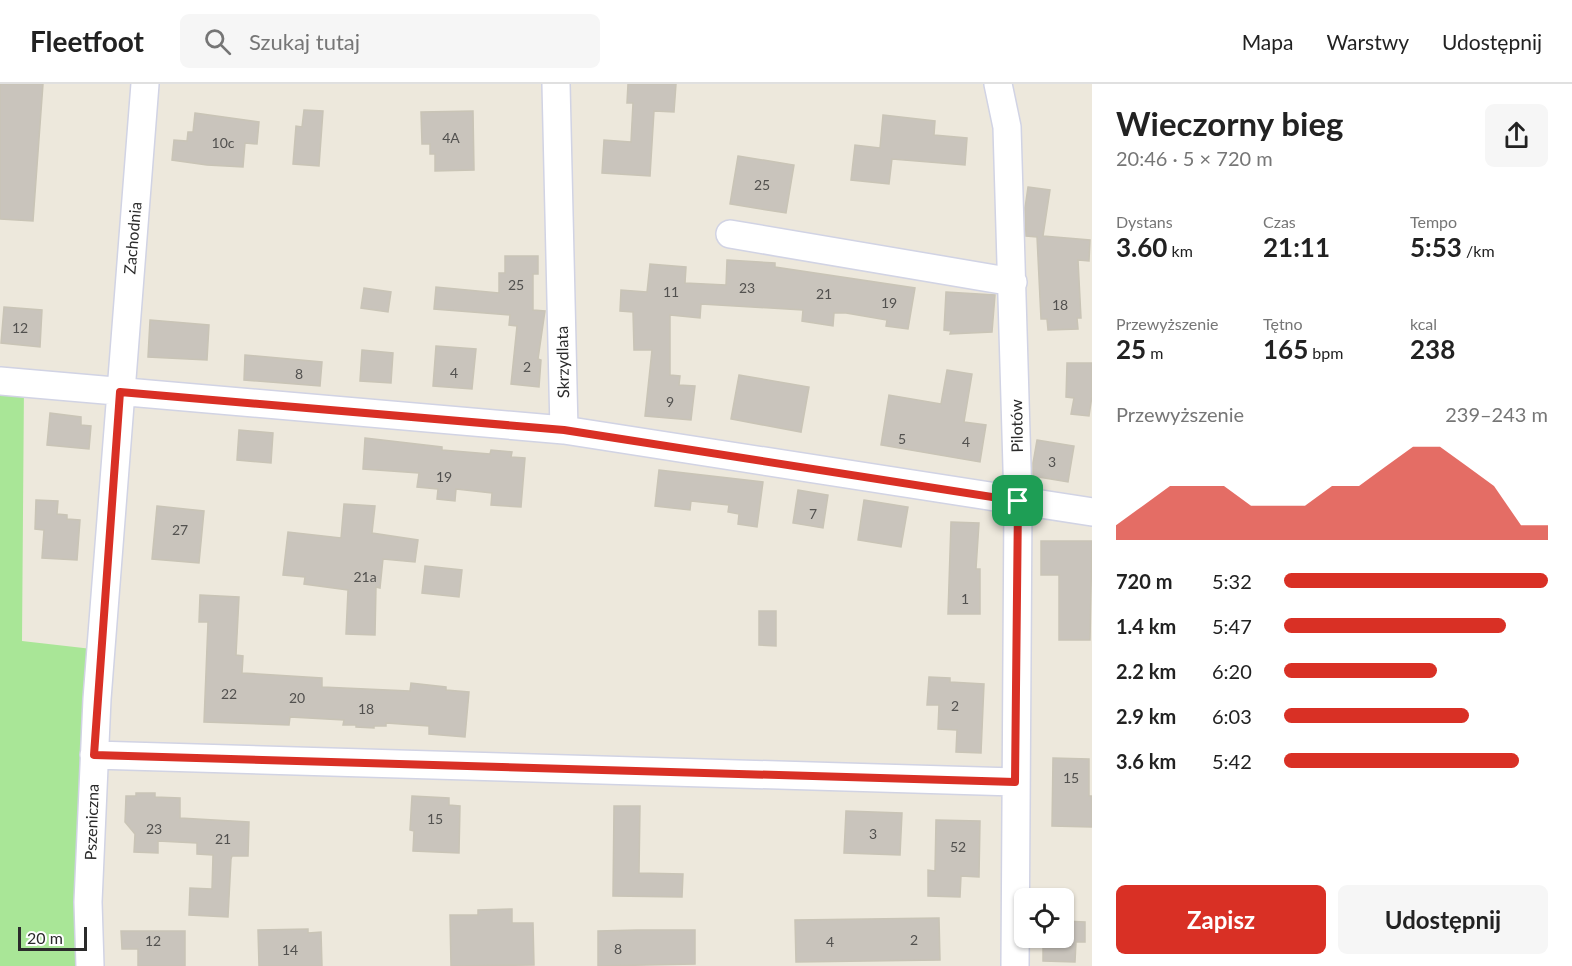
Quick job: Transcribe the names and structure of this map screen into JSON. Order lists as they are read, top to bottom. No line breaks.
{"streets":{"street":["Zachodnia","Skrzydlata","Pilotów","Pszeniczna"]},"crossings":[["Zachodnia","Pszeniczna"]],"house_numbers":["4A","10c","25","25","23","11","21","19","18","12","2","4","8","9","5","4","3","19","7","27","21a","1","22","20","2","18","15","15","23","3","21","52","2","12","4","8","14"],"scale_bar":"20 m","page":{"header":"Fleetfoot","search":"Szukaj tutaj","nav":["Mapa","Warstwy","Udostępnij"],"heading":["Wieczorny bieg","20:46 · 5 × 720 m"],"stats":[["Dystans","3.60 km"],["Czas","21:11"],["Tempo","5:53 /km"],["Przewyższenie","25 m"],["Tętno","165 bpm"],["kcal","238"]],"chart":["Przewyższenie","239–243 m"],"list":[{"name":"720 m","note":"5:32"},{"name":"1.4 km","note":"5:47"},{"name":"2.2 km","note":"6:20"},{"name":"2.9 km","note":"6:03"},{"name":"3.6 km","note":"5:42"}],"buttons":["Zapisz","Udostępnij"],"scale":"20 m"}}
